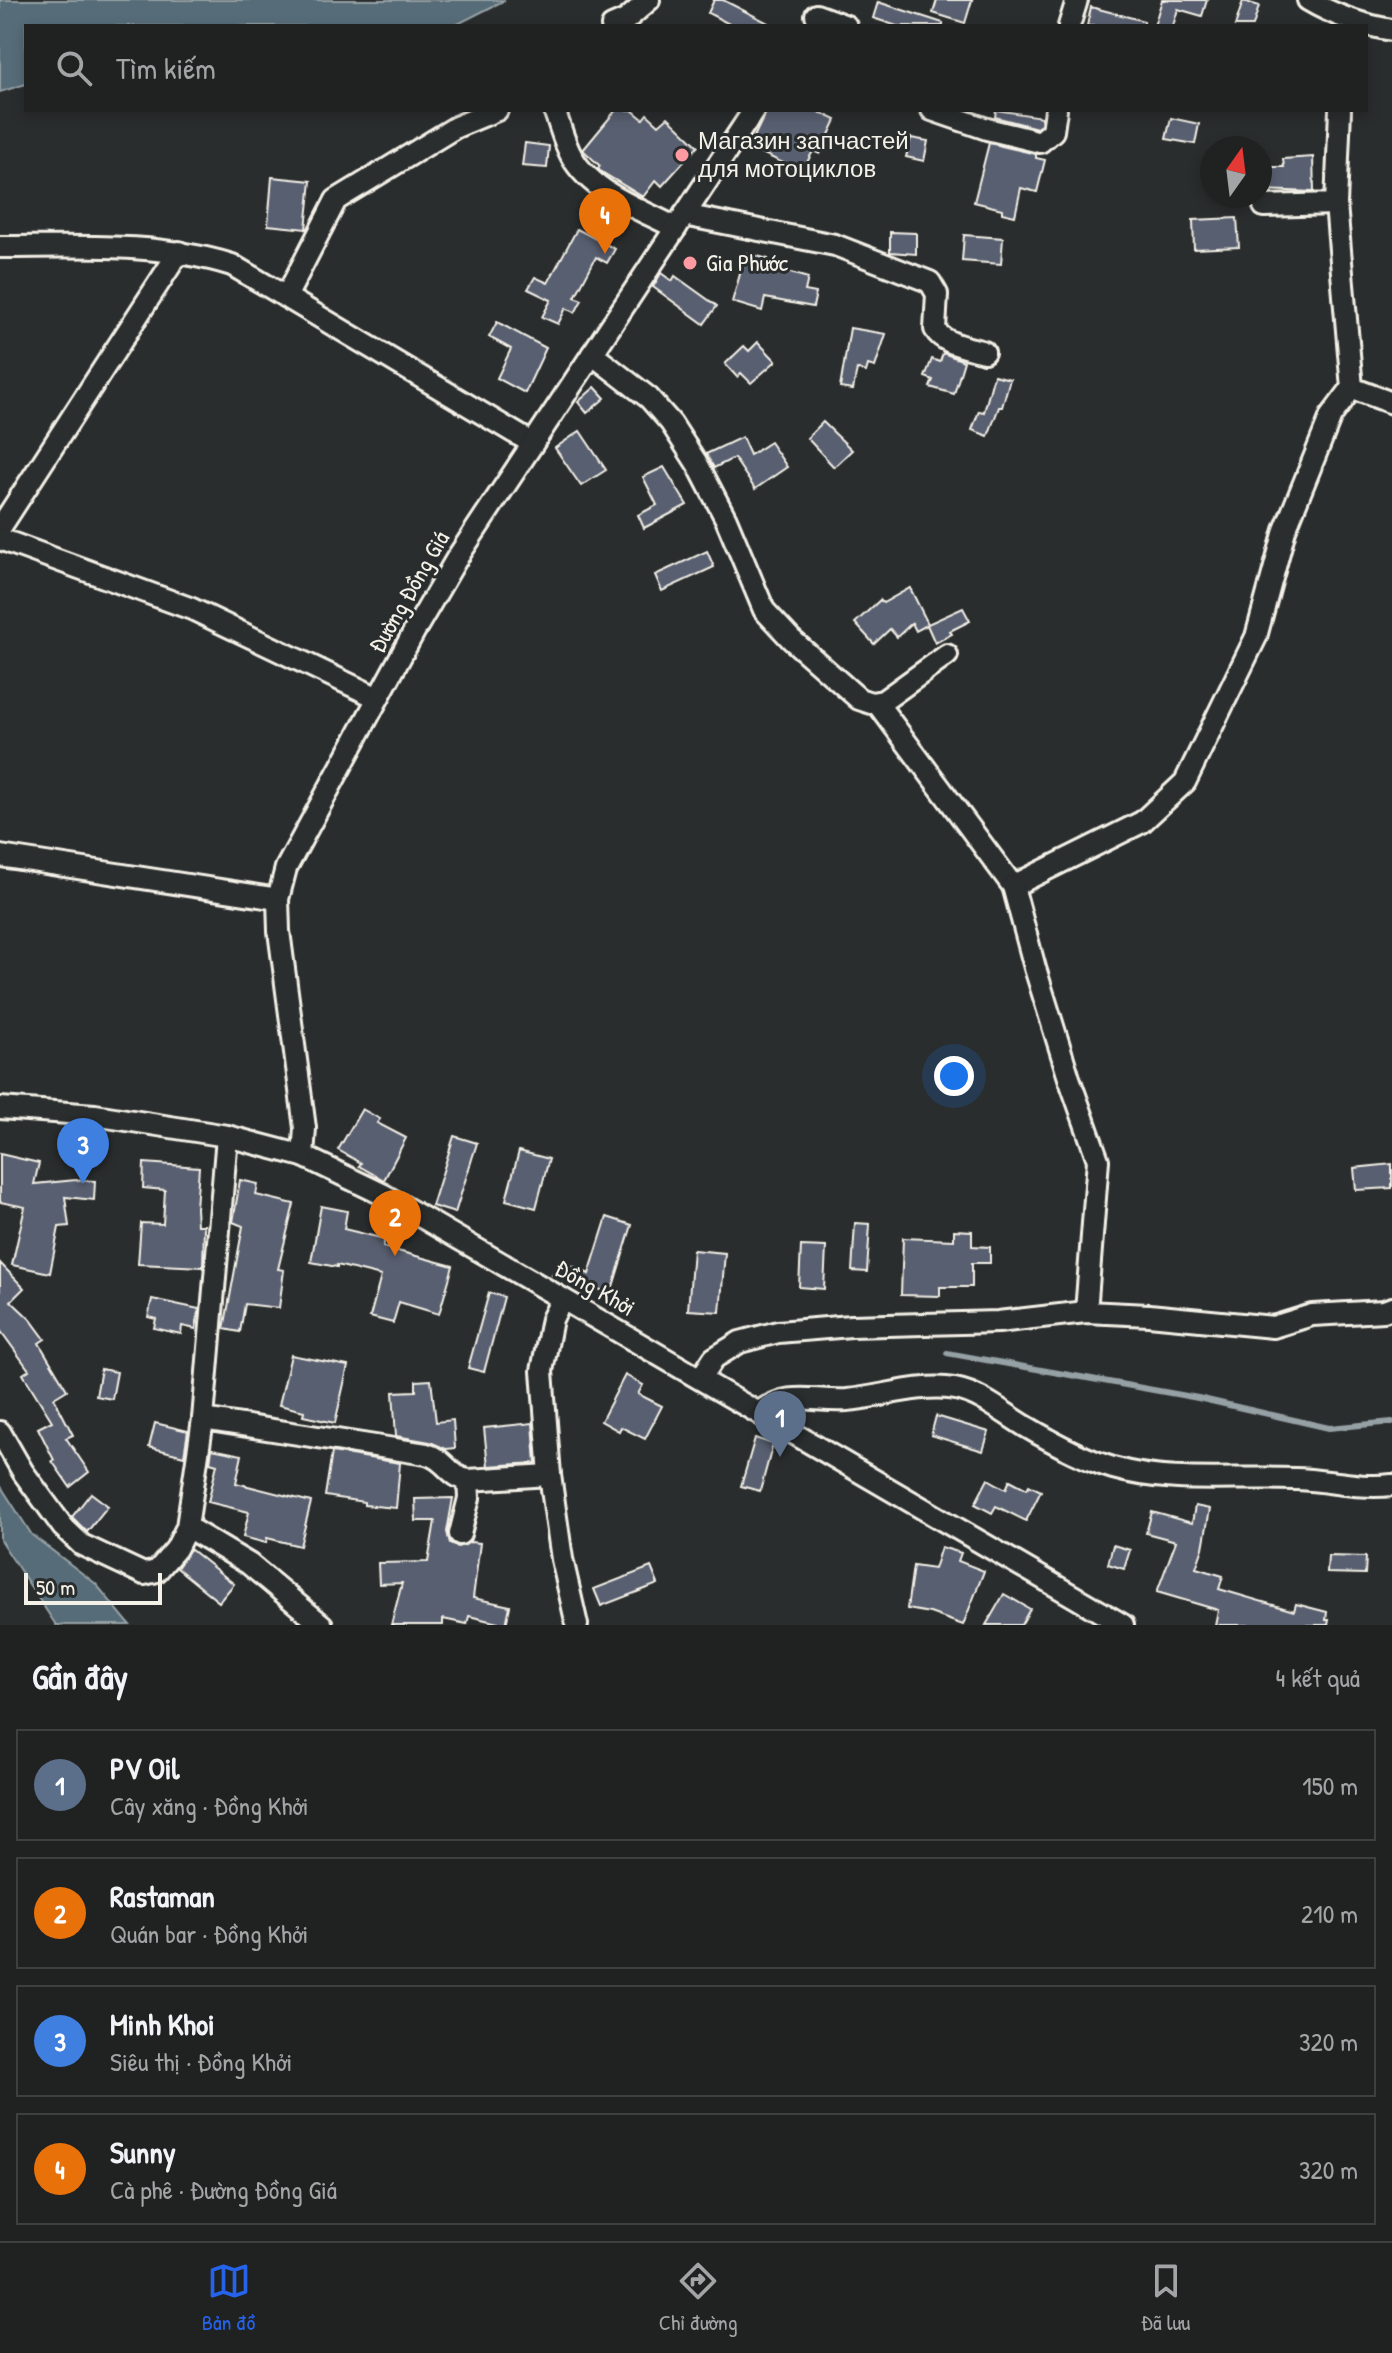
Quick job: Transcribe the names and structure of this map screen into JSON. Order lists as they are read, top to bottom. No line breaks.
{"streets":{"street":["Đường Đồng Giá","Đồng Khởi"]},"crossings":[["Đường Đồng Giá","Đồng Khởi"]],"places":["Магазин запчастей для мотоциклов","Gia Phước"],"scale_bar":"50 m","north":"top","page":{"search":"Tìm kiếm","pins":["4","3","2","1"],"scale":"50 m","heading":["Gần đây","4 kết quả"],"list":[{"mark":"1","name":"PV Oil","note":"Cây xăng · Đồng Khởi","value":"150 m"},{"mark":"2","name":"Rastaman","note":"Quán bar · Đồng Khởi","value":"210 m"},{"mark":"3","name":"Minh Khoi","note":"Siêu thị · Đồng Khởi","value":"320 m"},{"mark":"4","name":"Sunny","note":"Cà phê · Đường Đồng Giá","value":"320 m"}],"nav":["Bản đồ","Chỉ đường","Đã lưu"]}}
